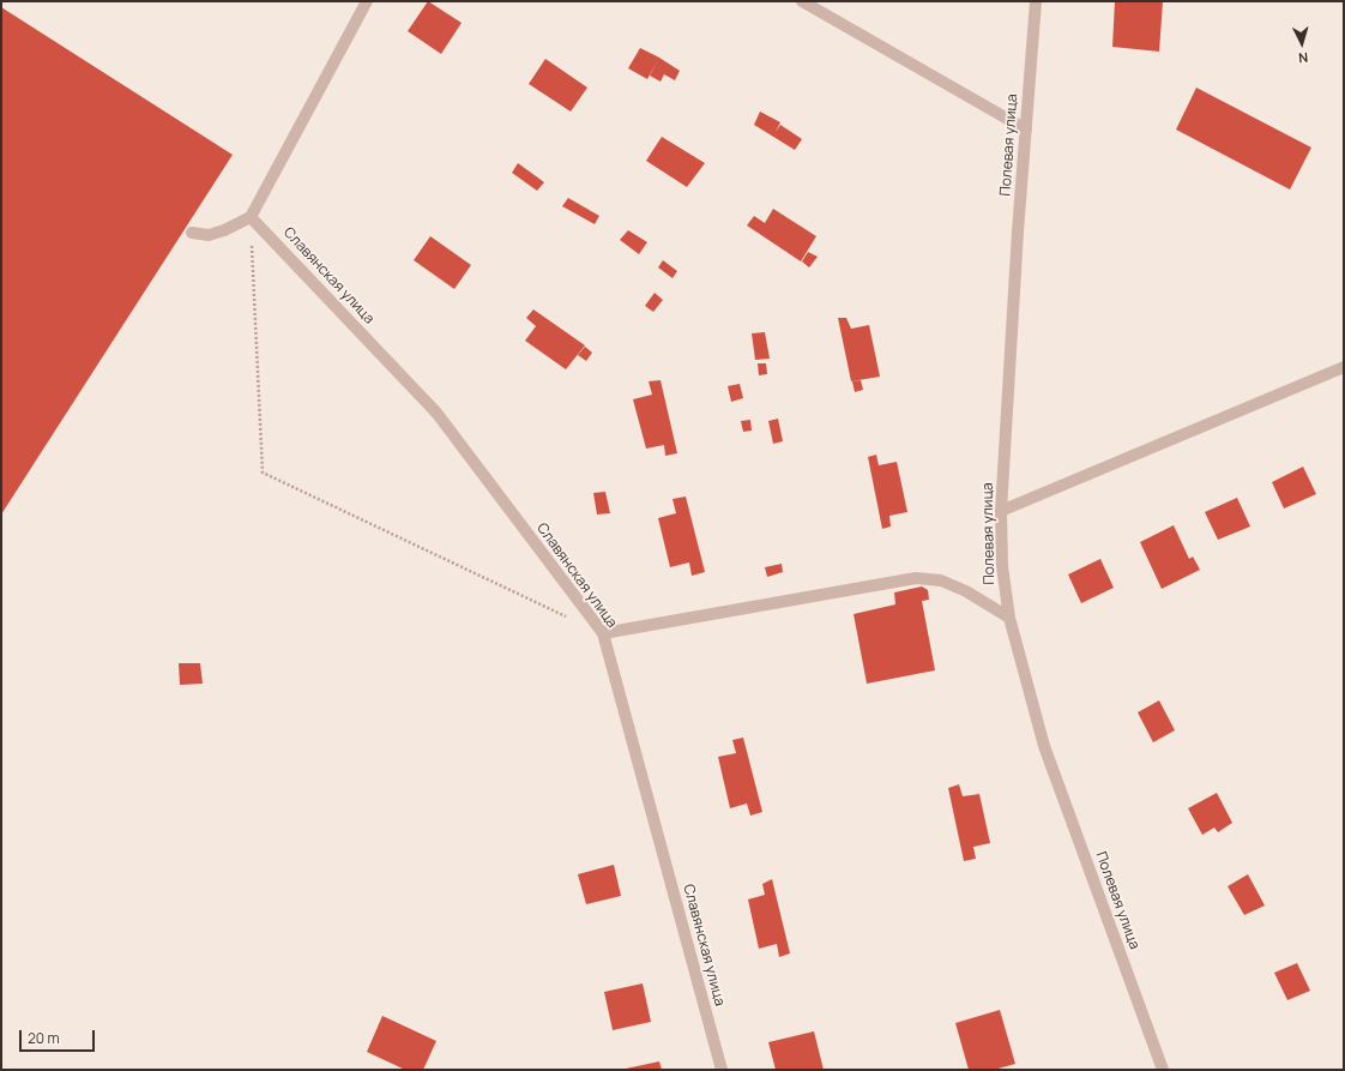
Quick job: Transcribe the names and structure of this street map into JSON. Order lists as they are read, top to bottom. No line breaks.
{"streets":{"street":["Полевая улица","Славянская улица"]},"scale_bar":"20 m","north":"bottom"}
